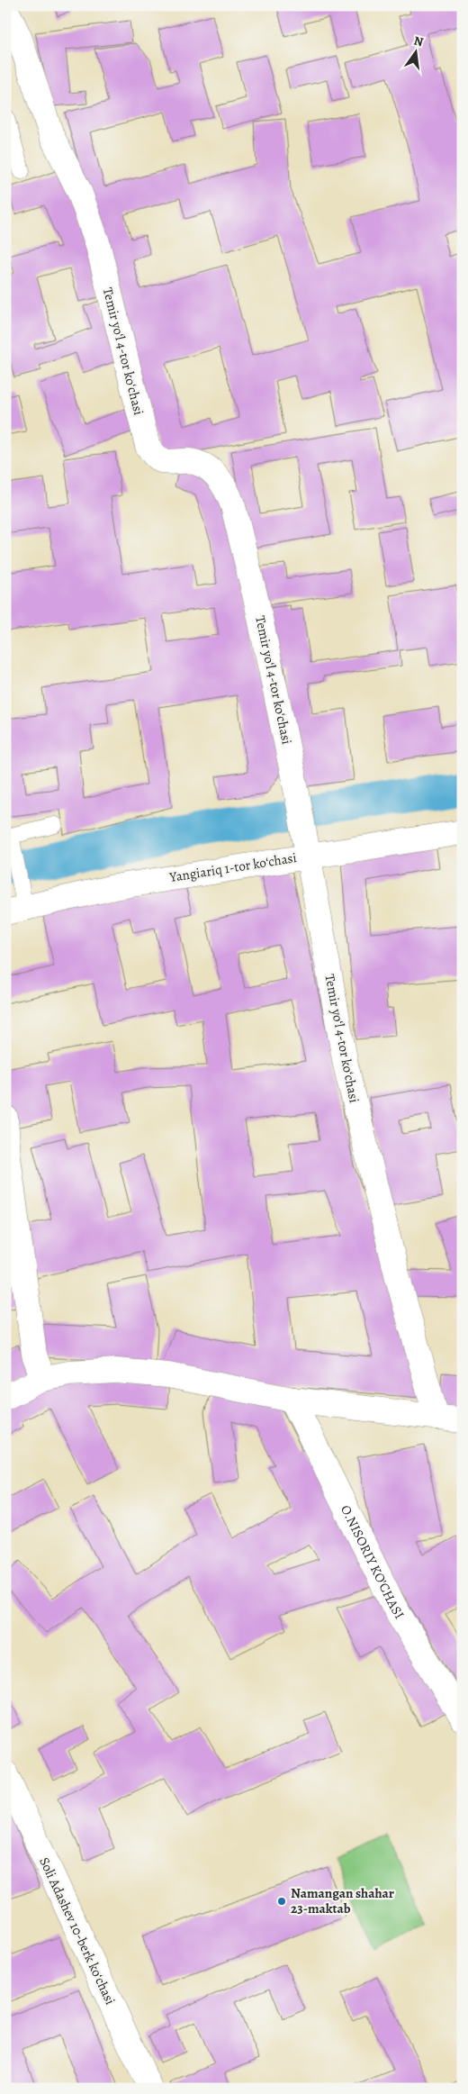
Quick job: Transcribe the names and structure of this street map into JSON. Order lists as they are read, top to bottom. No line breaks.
{"streets":{"street":["Temir yoʻl 4-tor koʻchasi","Yangiariq 1-tor koʻchasi","O.NISORIY KO'CHASI","Soli Adashev 10-berk koʻchasi"]},"crossings":[["Temir yoʻl 4-tor koʻchasi","Yangiariq 1-tor koʻchasi"]],"places":["Namangan shahar 23-maktab"],"north":"top"}
